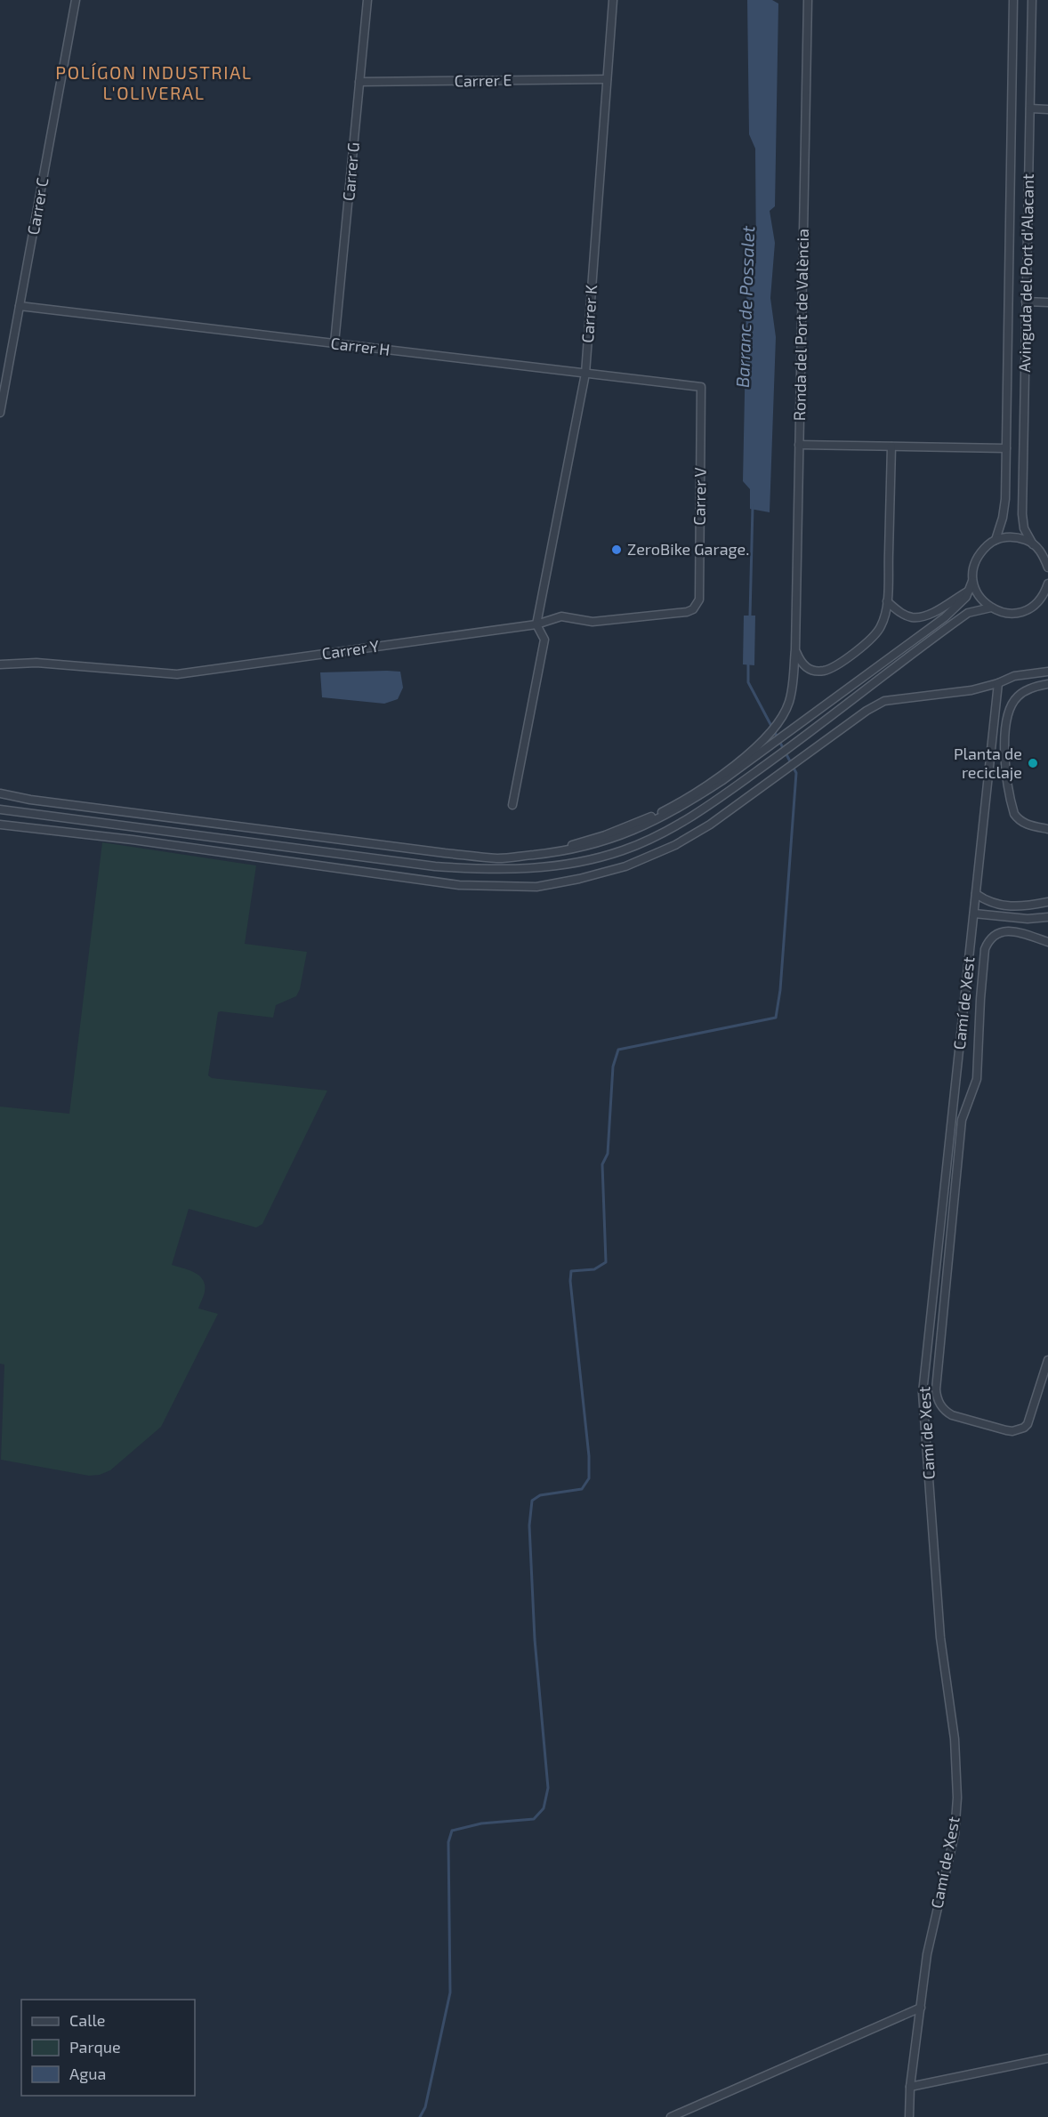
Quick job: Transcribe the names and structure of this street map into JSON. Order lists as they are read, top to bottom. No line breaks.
{"streets":{"street":["Carrer E","Carrer G","Carrer C","Avinguda del Port d'Alacant","Carrer K","Ronda del Port de València","Carrer H","Carrer V","Carrer Y","Camí de Xest"]},"crossings":[["Carrer E","Carrer G"],["Carrer E","Carrer K"],["Carrer G","Carrer H"],["Carrer C","Carrer H"],["Carrer K","Carrer H"],["Carrer K","Carrer Y"],["Carrer H","Carrer V"],["Carrer V","Carrer Y"]],"districts":["POLÍGON INDUSTRIAL L'OLIVERAL"],"water":["Barranc de Possalet"],"places":["ZeroBike Garage.","Planta de reciclaje"],"legend":["Calle","Parque","Agua"]}
